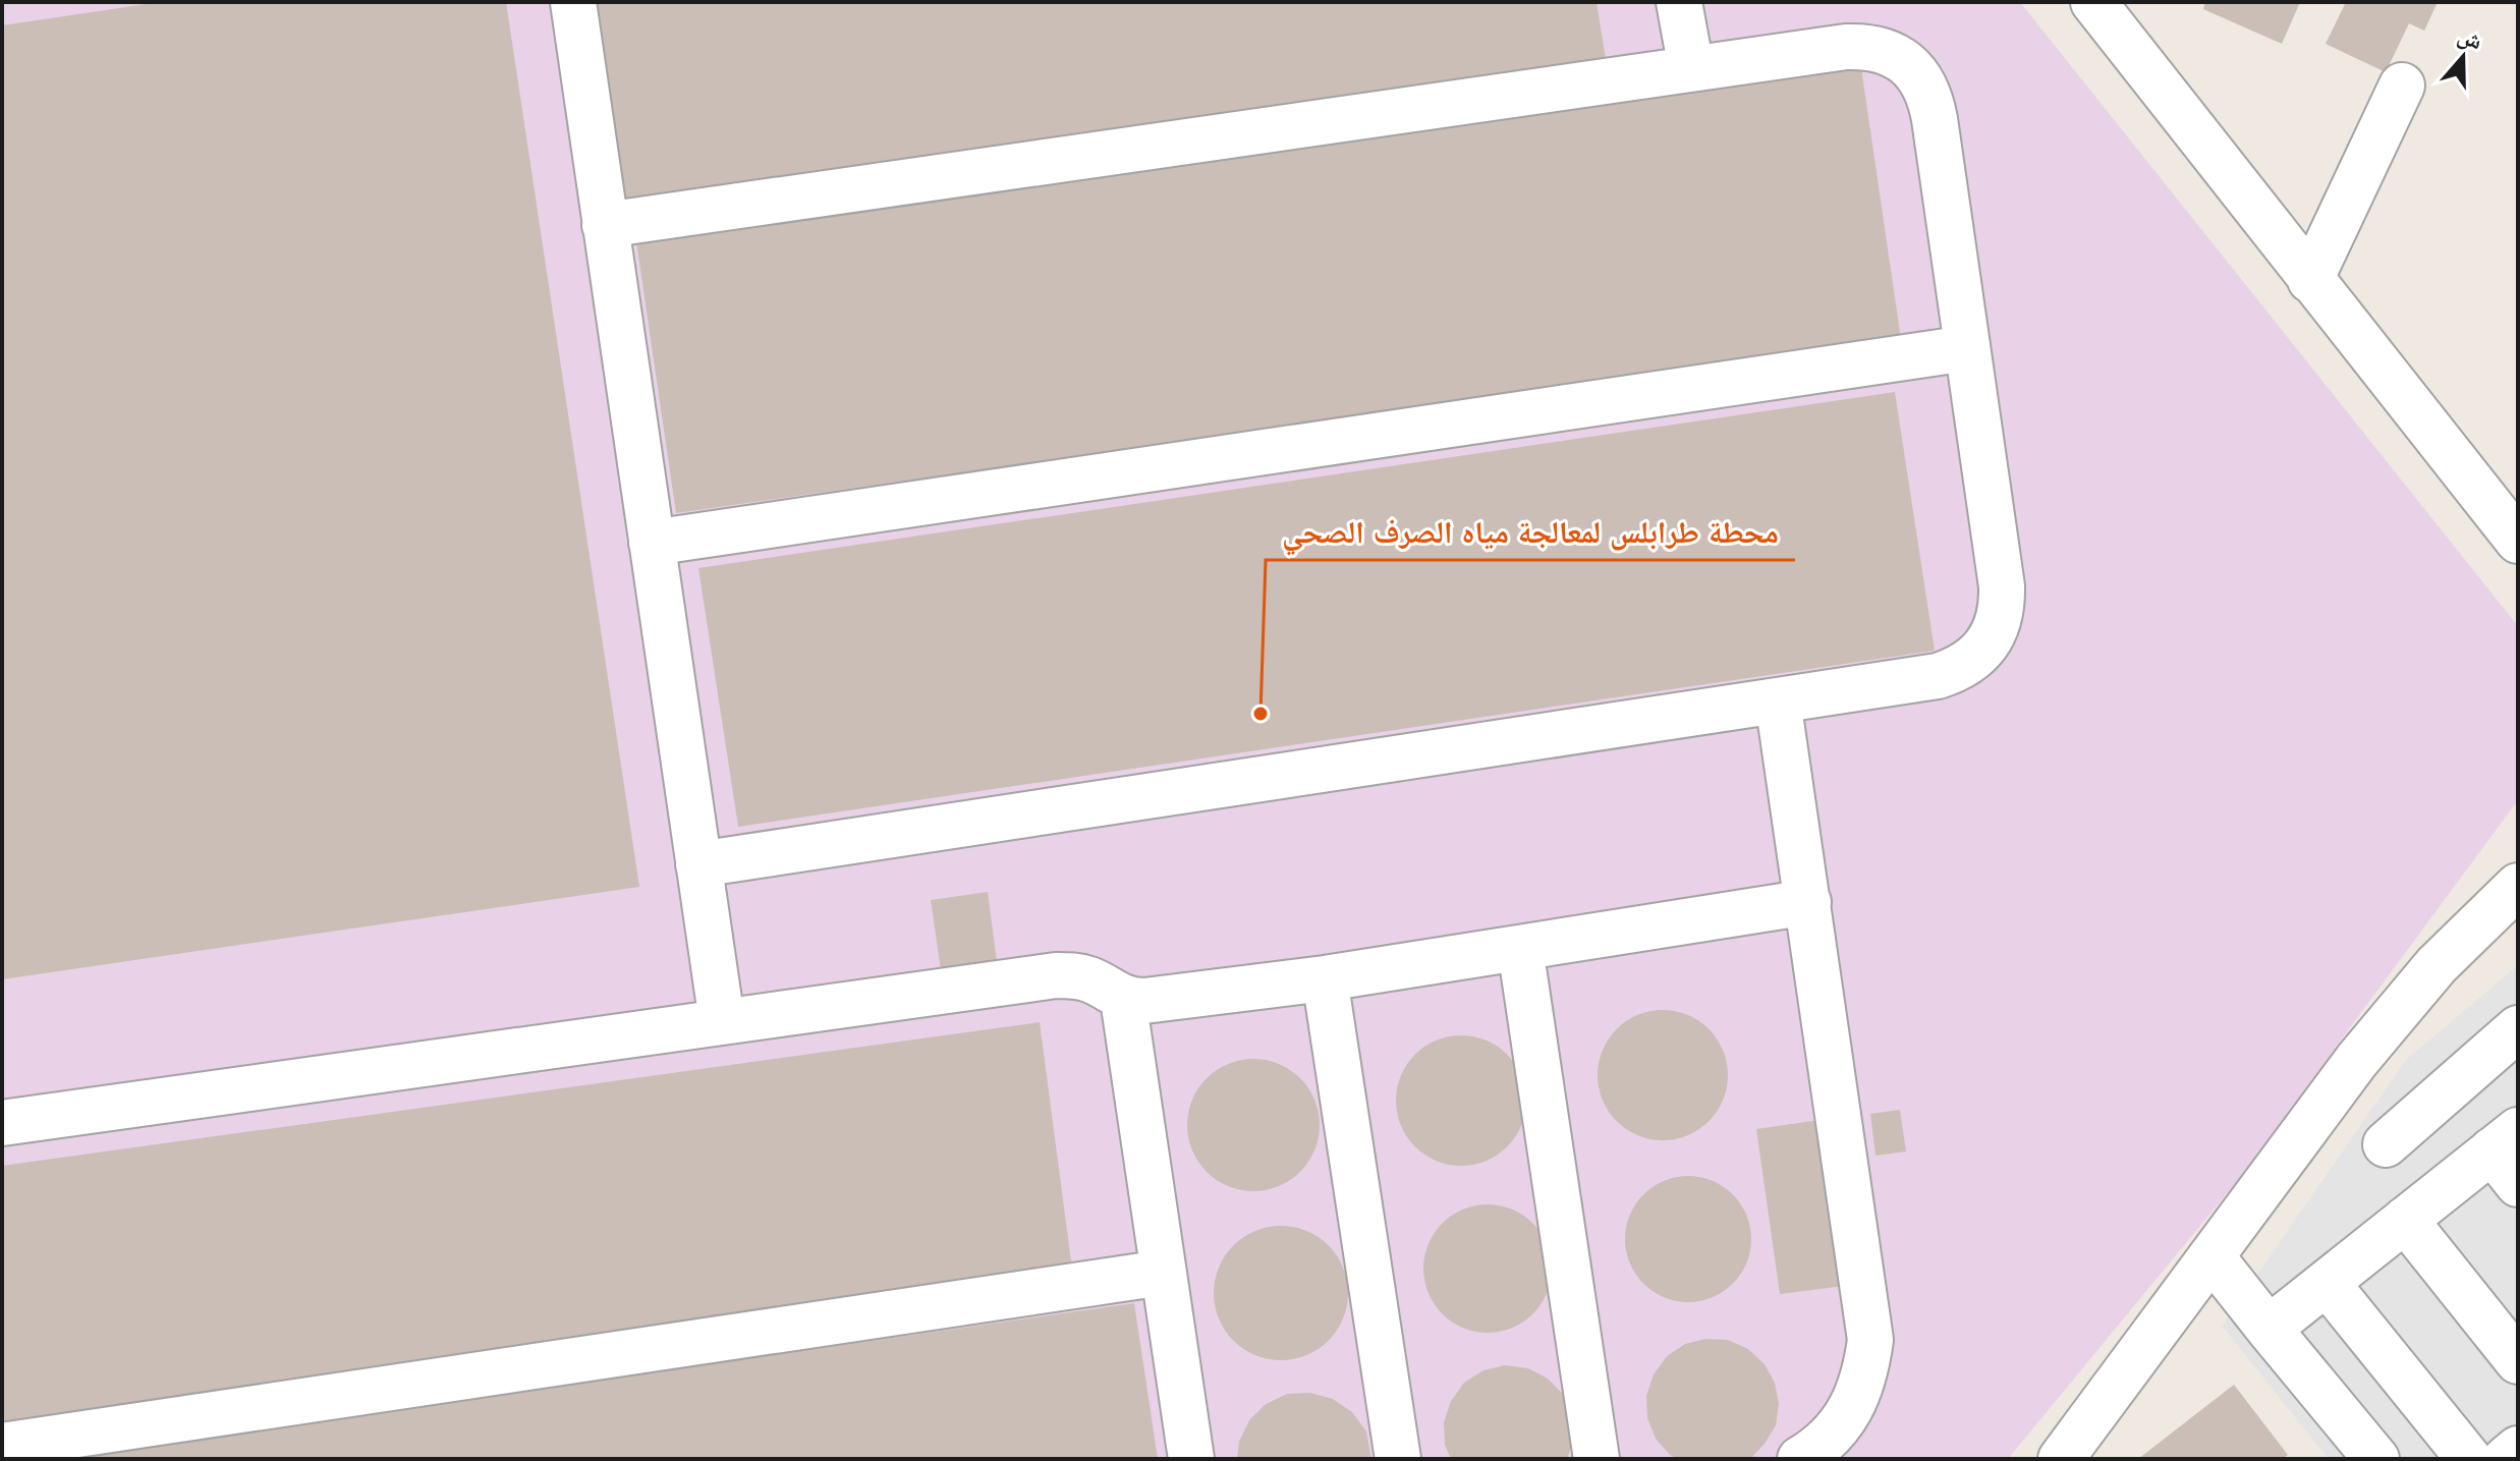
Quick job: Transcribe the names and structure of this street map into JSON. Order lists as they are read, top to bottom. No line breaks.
{"places":["محطة طرابلس لمعالجة مياه الصرف الصحي"],"north":"top"}
